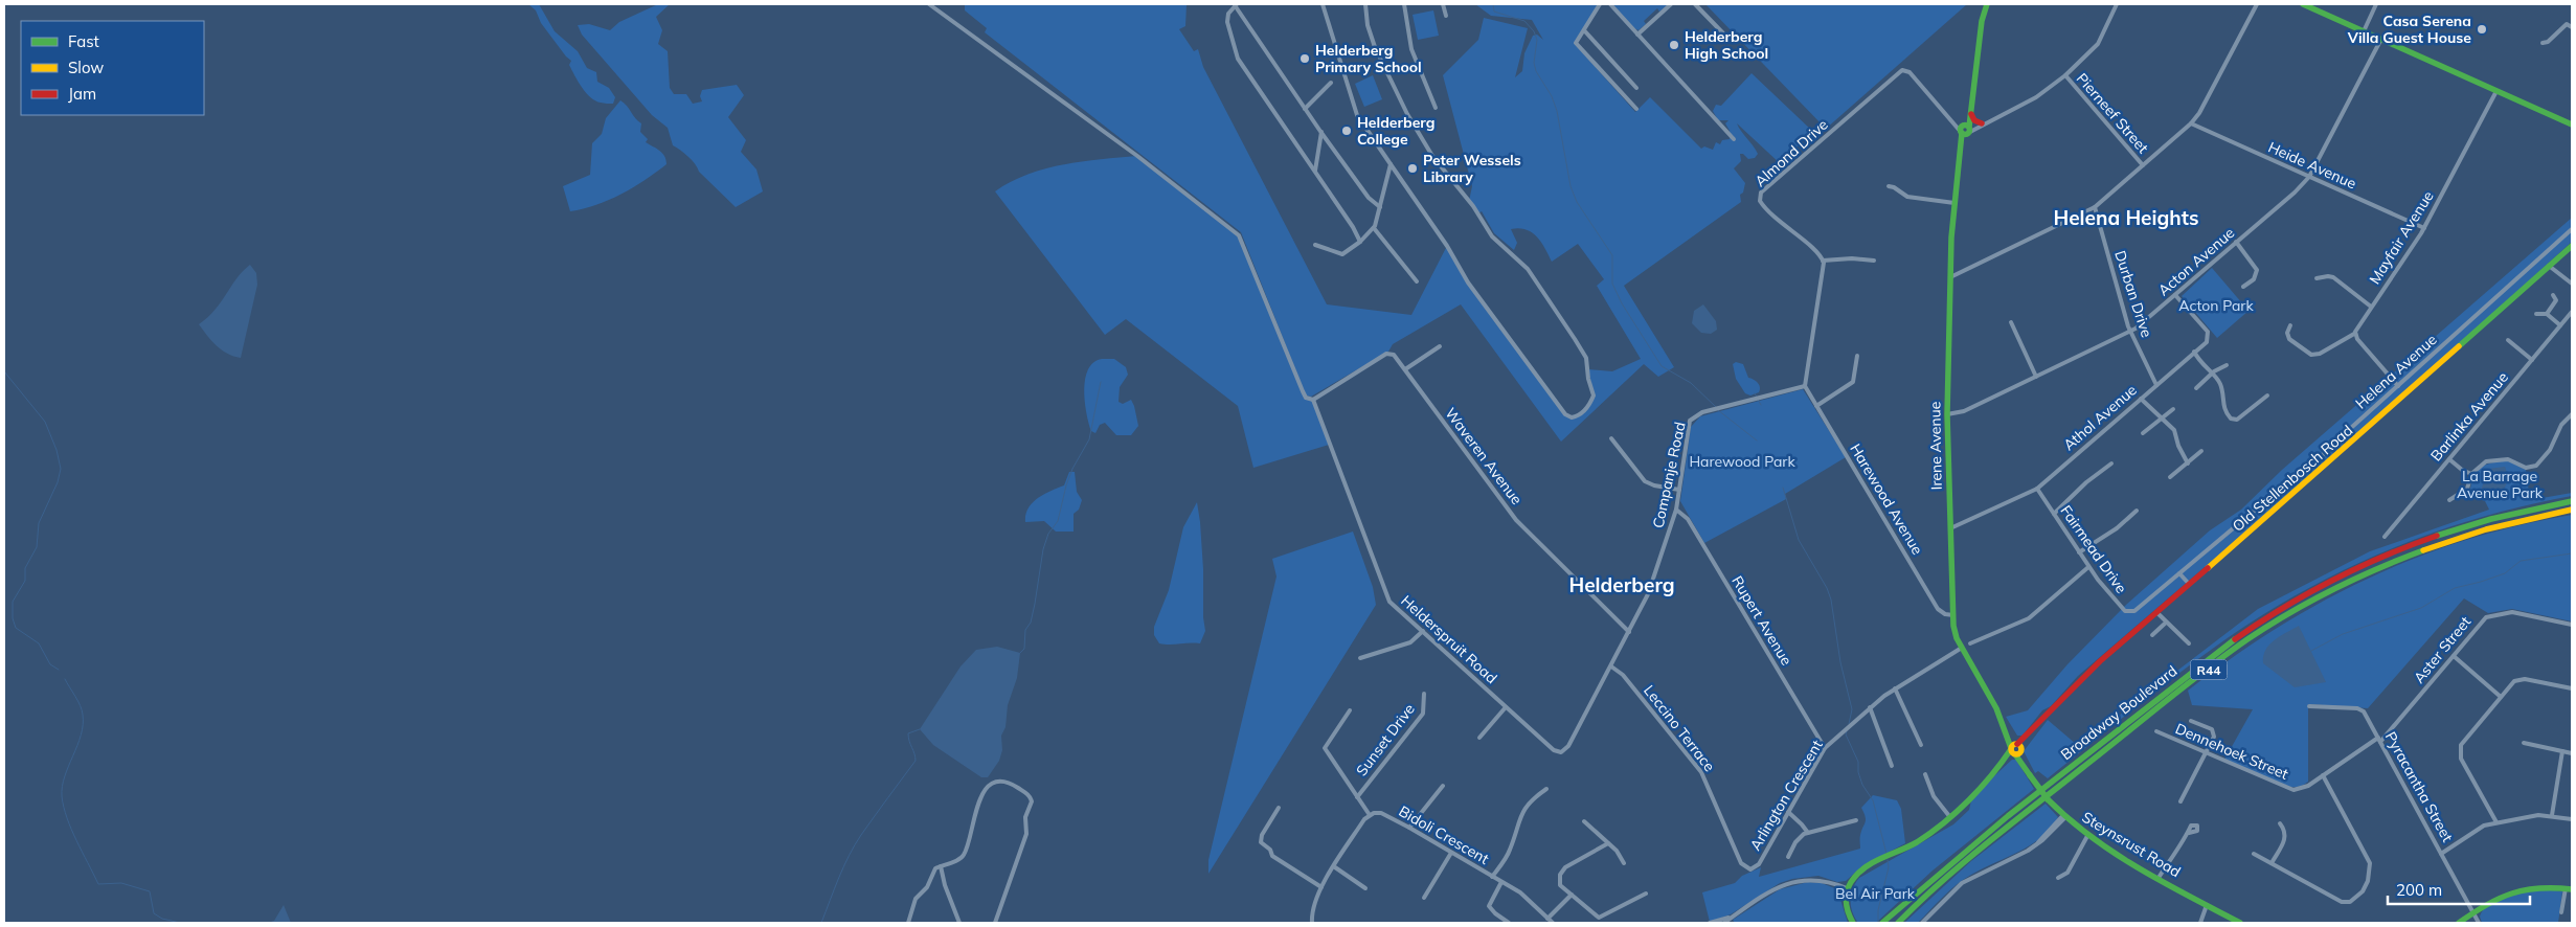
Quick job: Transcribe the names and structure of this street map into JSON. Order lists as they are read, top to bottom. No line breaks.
{"streets":{"street":["Pierneef Street","Almond Drive","Heide Avenue","Mayfair Avenue","Acton Avenue","Durban Drive","Helena Avenue","Barlinka Avenue","Athol Avenue","Irene Avenue","Waveren Avenue","Companje Road","Old Stellenbosch Road","Harewood Avenue","Fairmead Drive","Rupert Avenue","Helderspruit Road","Aster Street","R44","Broadway Boulevard","Leccino Terrace","Sunset Drive","Dennehoek Street","Pyracantha Street","Arlington Crescent","Bidoli Crescent","Steynsrust Road"]},"crossings":[["Almond Drive","Irene Avenue"],["Heide Avenue","Mayfair Avenue"],["Heide Avenue","Acton Avenue"],["Acton Avenue","Durban Drive"],["Acton Avenue","Athol Avenue"],["Acton Avenue","Irene Avenue"],["Durban Drive","Athol Avenue"],["Helena Avenue","Fairmead Drive"],["Athol Avenue","Irene Avenue"],["Athol Avenue","Fairmead Drive"],["Irene Avenue","Old Stellenbosch Road"],["Irene Avenue","Harewood Avenue"],["Irene Avenue","Arlington Crescent"],["Irene Avenue","Steynsrust Road"],["Waveren Avenue","Companje Road"],["Waveren Avenue","Helderspruit Road"],["Companje Road","Harewood Avenue"],["Companje Road","Rupert Avenue"],["Companje Road","Helderspruit Road"],["Companje Road","Leccino Terrace"],["Old Stellenbosch Road","Steynsrust Road"],["Rupert Avenue","Arlington Crescent"],["Aster Street","Dennehoek Street"],["Aster Street","Pyracantha Street"],["Leccino Terrace","Arlington Crescent"],["Dennehoek Street","Pyracantha Street"]],"districts":["Helena Heights","Helderberg"],"parks":["Acton Park","Harewood Park","La Barrage Avenue Park","Bel Air Park"],"places":["Casa Serena Villa Guest House","Helderberg High School","Helderberg Primary School","Helderberg College","Peter Wessels Library"],"legend":["Fast","Slow","Jam"],"scale_bar":"200 m"}
